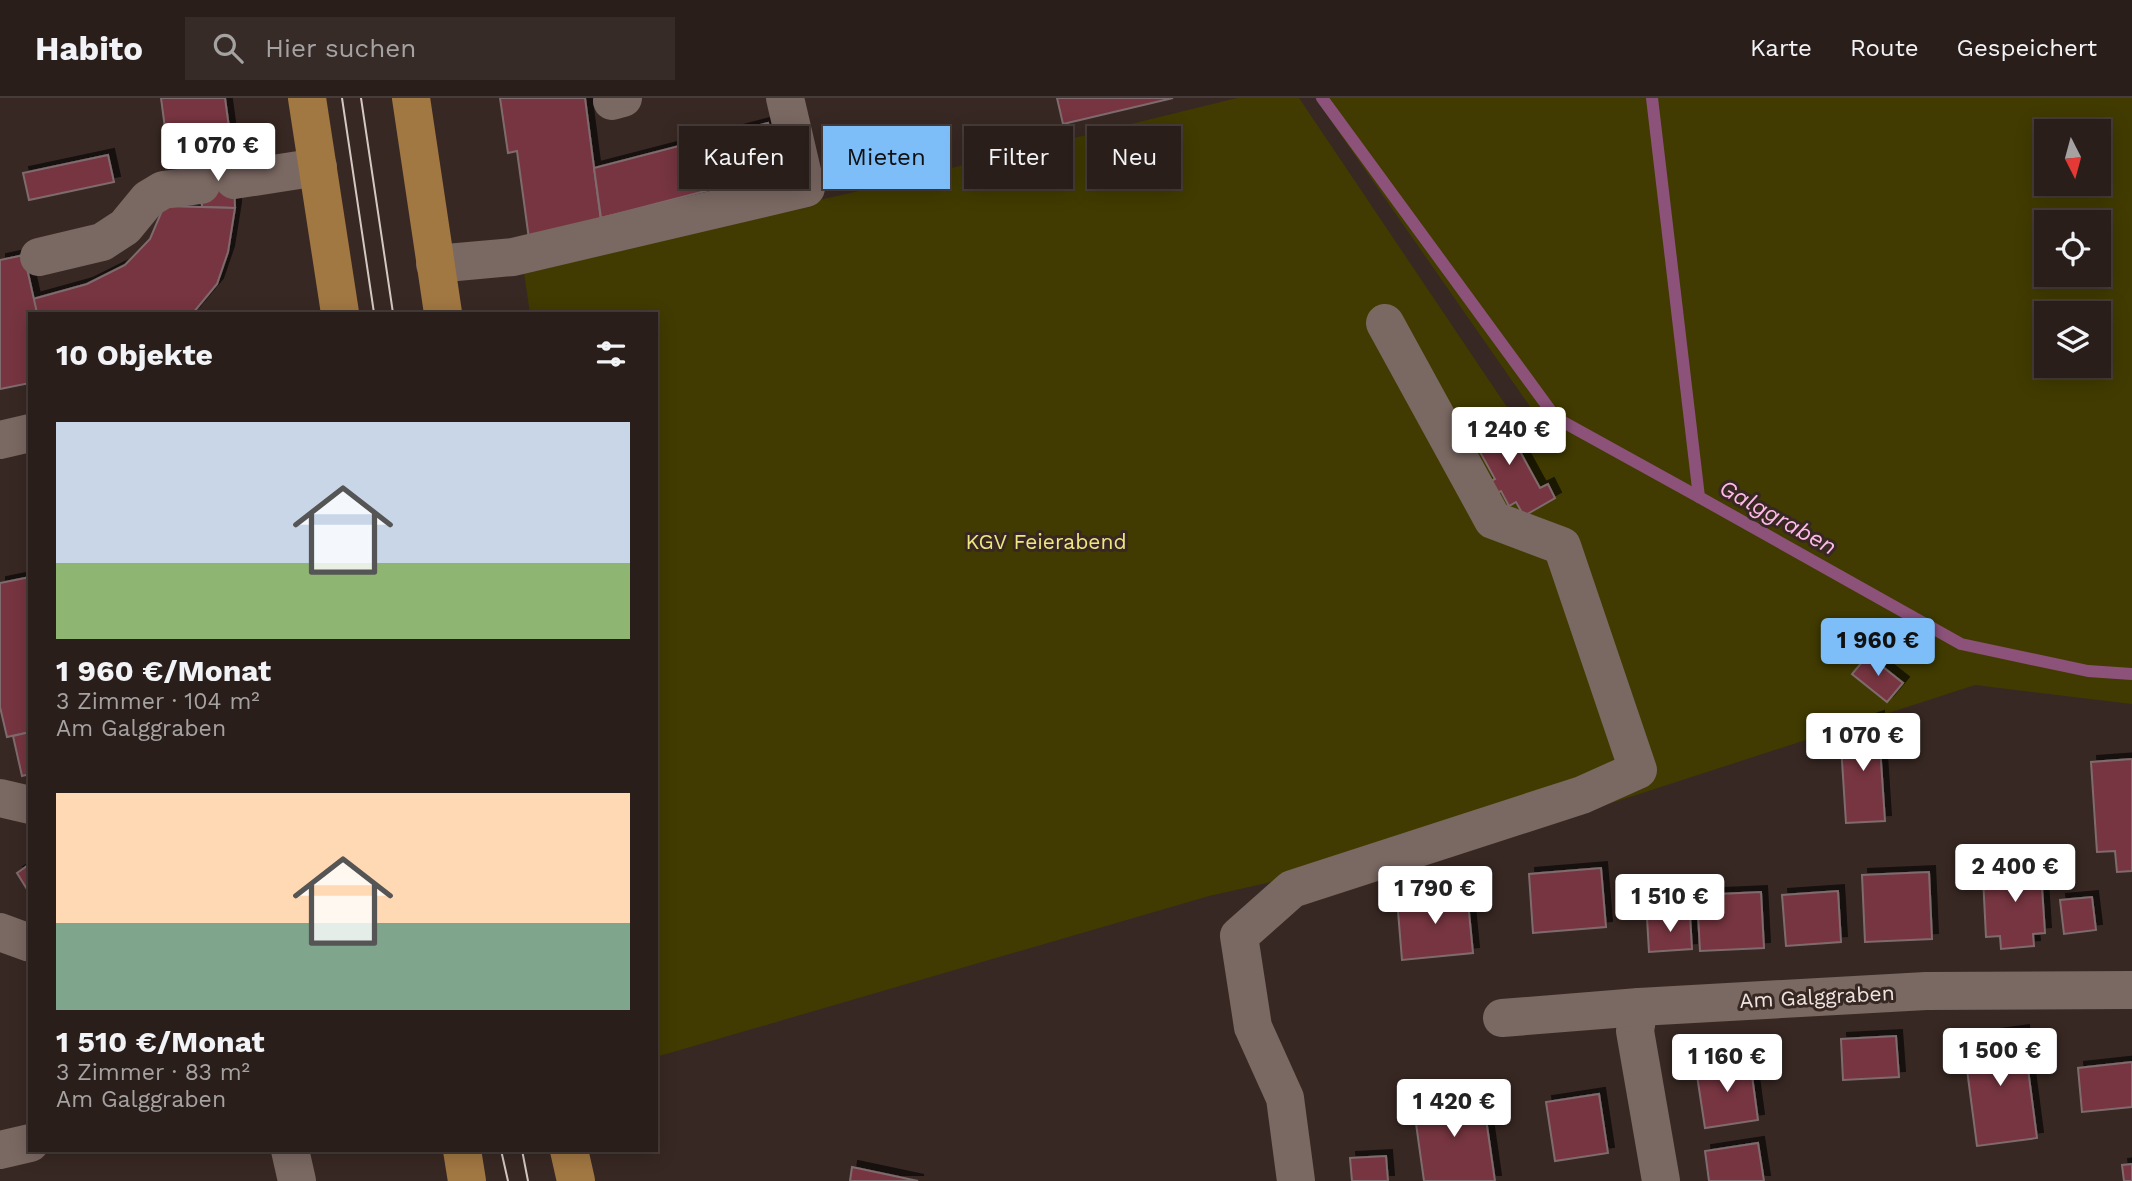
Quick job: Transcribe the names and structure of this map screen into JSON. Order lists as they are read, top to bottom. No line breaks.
{"streets":{"street":["Am Galggraben"]},"water":["Galggraben"],"parks":["KGV Feierabend"],"north":"bottom","page":{"header":"Habito","search":"Hier suchen","nav":["Karte","Route","Gespeichert"],"price":["1 070 €","1 240 €","1 960 €","1 070 €","2 400 €","1 790 €","1 510 €","1 500 €","1 160 €","1 420 €"],"chip":["Kaufen","Mieten","Filter","Neu"],"heading":"10 Objekte","list":[{"name":"1 960 €/Monat","note":"3 Zimmer · 104 m² · Am Galggraben"},{"name":"1 510 €/Monat","note":"3 Zimmer · 83 m² · Am Galggraben"}]}}
